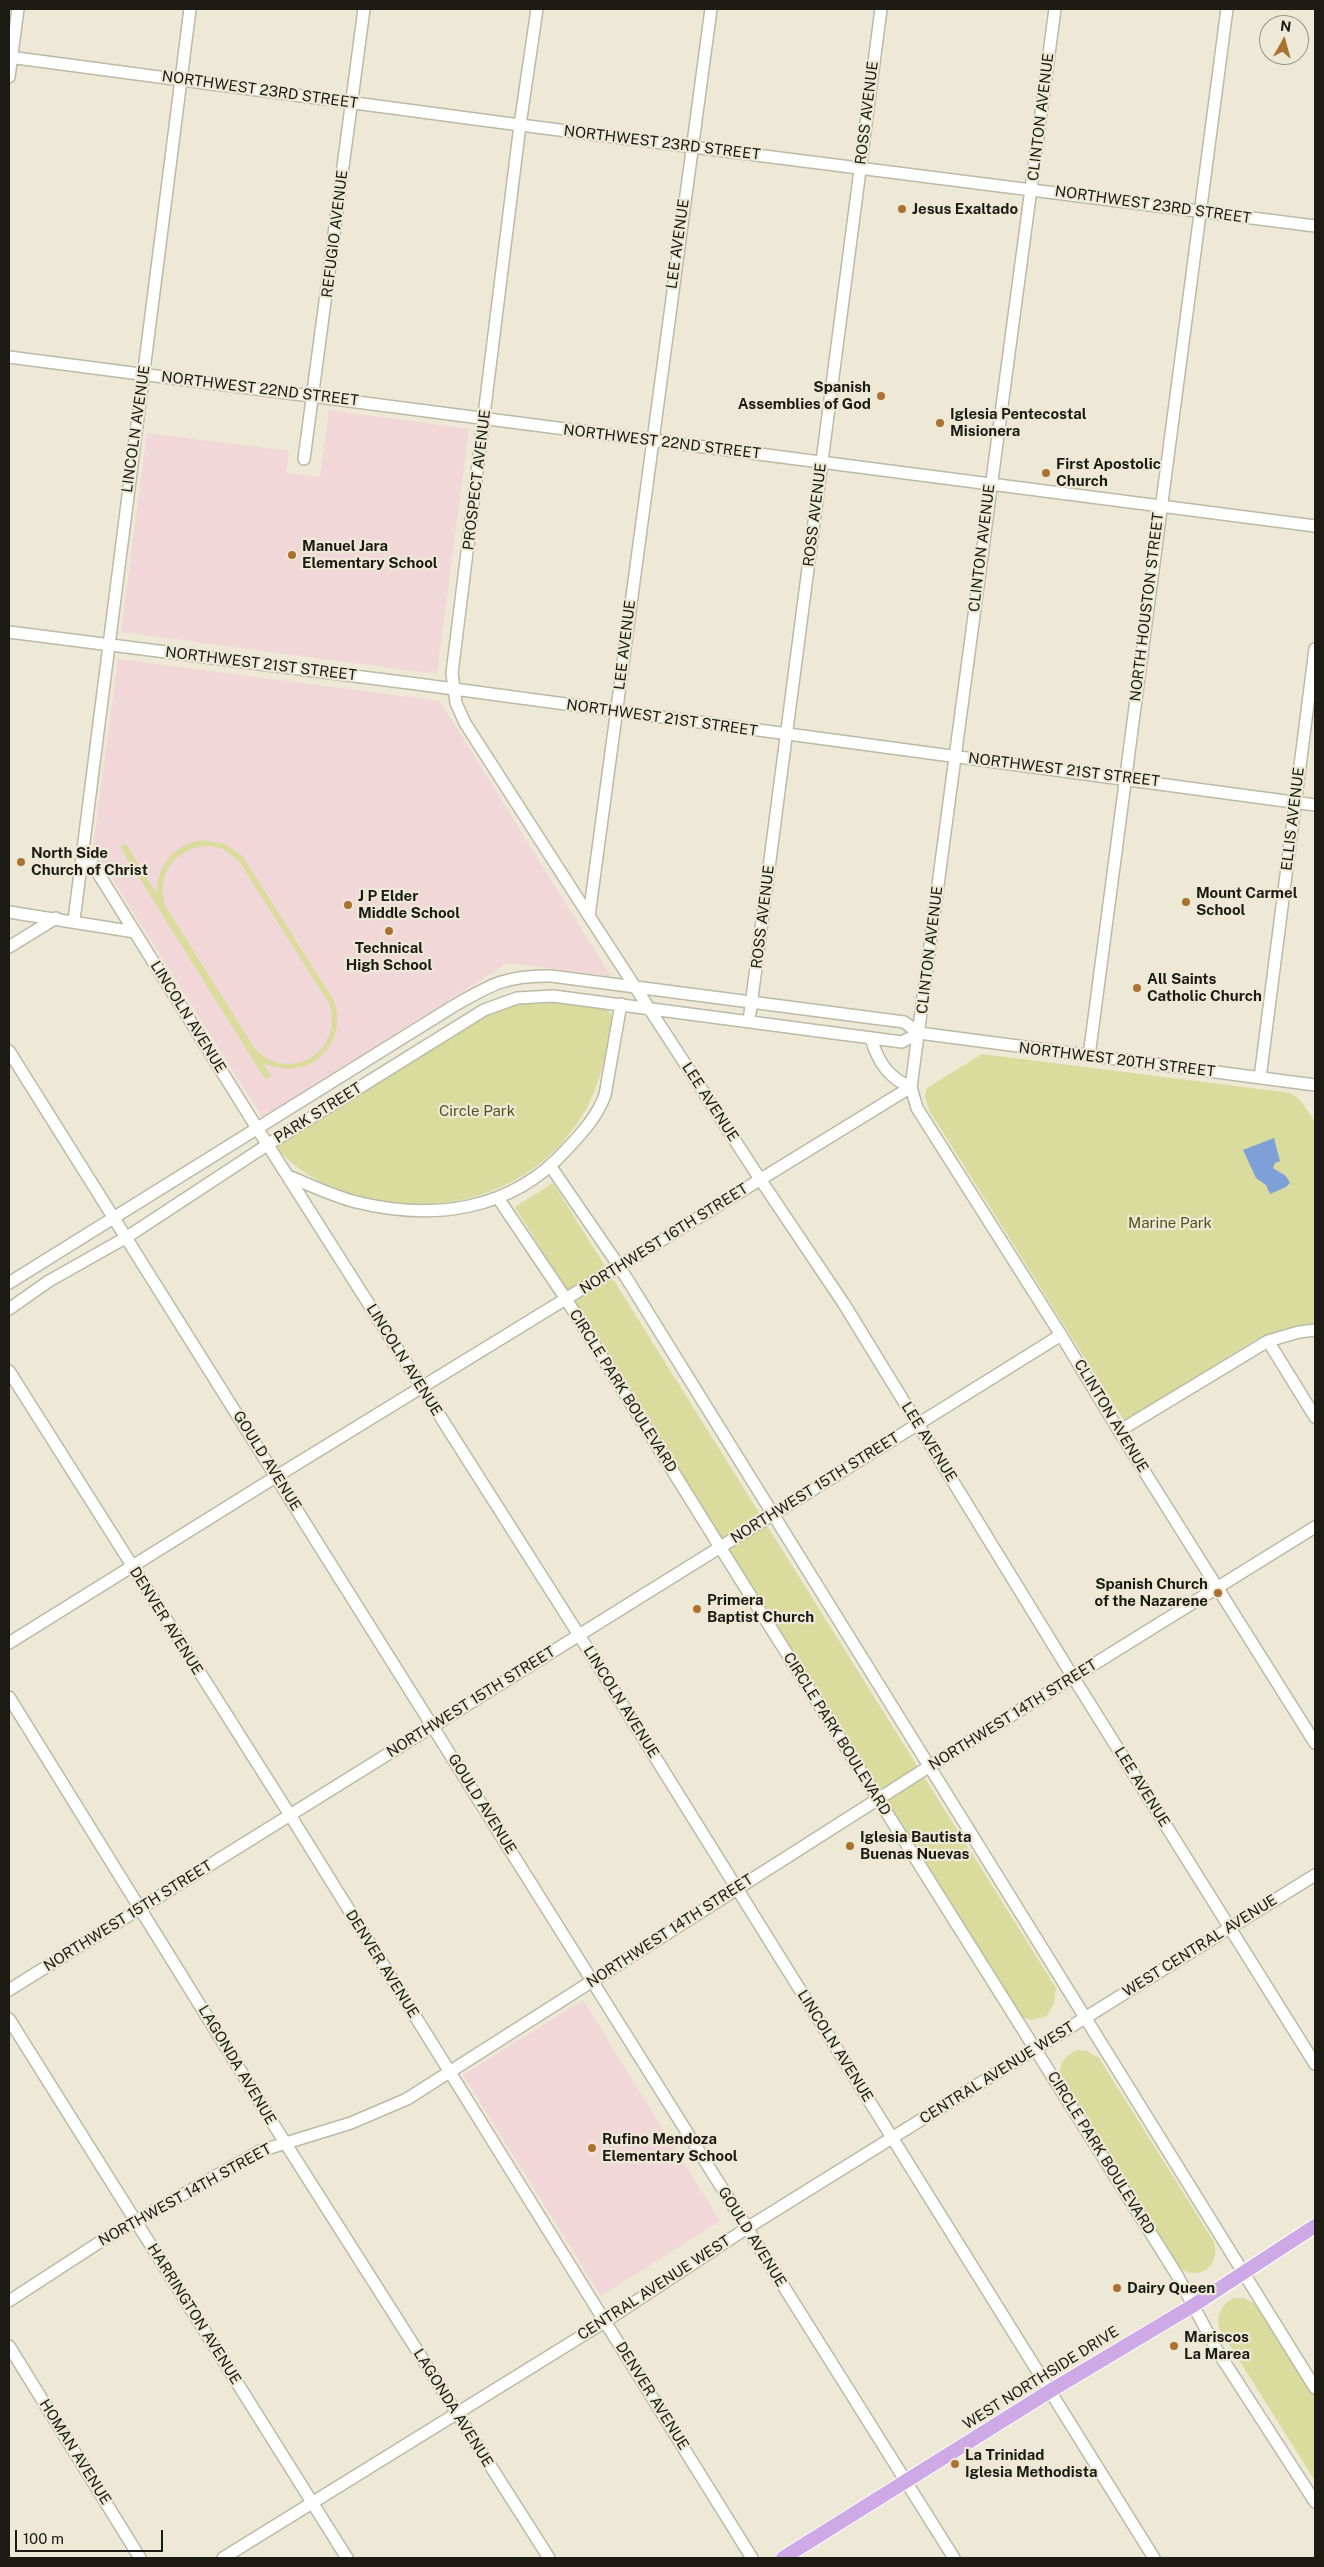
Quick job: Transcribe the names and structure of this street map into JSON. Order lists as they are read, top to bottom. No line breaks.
{"streets":{"main road":["WEST NORTHSIDE DRIVE"],"street":["NORTHWEST 23RD STREET","ROSS AVENUE","CLINTON AVENUE","REFUGIO AVENUE","LEE AVENUE","NORTHWEST 22ND STREET","LINCOLN AVENUE","PROSPECT AVENUE","NORTH HOUSTON STREET","NORTHWEST 21ST STREET","ELLIS AVENUE","NORTHWEST 20TH STREET","PARK STREET","NORTHWEST 16TH STREET","CIRCLE PARK BOULEVARD","GOULD AVENUE","NORTHWEST 15TH STREET","DENVER AVENUE","NORTHWEST 14TH STREET","WEST CENTRAL AVENUE","LAGONDA AVENUE","CENTRAL AVENUE WEST","HARRINGTON AVENUE","HOMAN AVENUE"]},"crossings":[["NORTHWEST 23RD STREET","ROSS AVENUE"],["NORTHWEST 23RD STREET","CLINTON AVENUE"],["NORTHWEST 23RD STREET","REFUGIO AVENUE"],["NORTHWEST 23RD STREET","LEE AVENUE"],["NORTHWEST 23RD STREET","LINCOLN AVENUE"],["NORTHWEST 23RD STREET","PROSPECT AVENUE"],["NORTHWEST 23RD STREET","NORTH HOUSTON STREET"],["ROSS AVENUE","NORTHWEST 22ND STREET"],["ROSS AVENUE","NORTHWEST 21ST STREET"],["ROSS AVENUE","NORTHWEST 20TH STREET"],["CLINTON AVENUE","NORTHWEST 22ND STREET"],["CLINTON AVENUE","NORTHWEST 21ST STREET"],["CLINTON AVENUE","NORTHWEST 20TH STREET"],["CLINTON AVENUE","NORTHWEST 16TH STREET"],["CLINTON AVENUE","NORTHWEST 15TH STREET"],["CLINTON AVENUE","NORTHWEST 14TH STREET"],["REFUGIO AVENUE","NORTHWEST 22ND STREET"],["LEE AVENUE","NORTHWEST 22ND STREET"],["LEE AVENUE","PROSPECT AVENUE"],["LEE AVENUE","NORTHWEST 21ST STREET"],["LEE AVENUE","NORTHWEST 20TH STREET"],["LEE AVENUE","PARK STREET"],["LEE AVENUE","NORTHWEST 16TH STREET"],["LEE AVENUE","NORTHWEST 15TH STREET"],["LEE AVENUE","NORTHWEST 14TH STREET"],["LEE AVENUE","WEST CENTRAL AVENUE"],["NORTHWEST 22ND STREET","LINCOLN AVENUE"],["NORTHWEST 22ND STREET","PROSPECT AVENUE"],["NORTHWEST 22ND STREET","NORTH HOUSTON STREET"],["LINCOLN AVENUE","NORTHWEST 21ST STREET"],["LINCOLN AVENUE","PARK STREET"],["LINCOLN AVENUE","NORTHWEST 16TH STREET"],["LINCOLN AVENUE","NORTHWEST 15TH STREET"],["LINCOLN AVENUE","NORTHWEST 14TH STREET"],["LINCOLN AVENUE","CENTRAL AVENUE WEST"],["LINCOLN AVENUE","WEST NORTHSIDE DRIVE"],["PROSPECT AVENUE","NORTHWEST 21ST STREET"],["NORTH HOUSTON STREET","NORTHWEST 21ST STREET"],["NORTH HOUSTON STREET","NORTHWEST 20TH STREET"],["NORTHWEST 21ST STREET","ELLIS AVENUE"],["ELLIS AVENUE","NORTHWEST 20TH STREET"],["NORTHWEST 20TH STREET","PARK STREET"],["PARK STREET","GOULD AVENUE"],["NORTHWEST 16TH STREET","CIRCLE PARK BOULEVARD"],["NORTHWEST 16TH STREET","GOULD AVENUE"],["NORTHWEST 16TH STREET","DENVER AVENUE"],["CIRCLE PARK BOULEVARD","NORTHWEST 15TH STREET"],["CIRCLE PARK BOULEVARD","NORTHWEST 14TH STREET"],["CIRCLE PARK BOULEVARD","CENTRAL AVENUE WEST"],["CIRCLE PARK BOULEVARD","WEST NORTHSIDE DRIVE"],["GOULD AVENUE","NORTHWEST 15TH STREET"],["GOULD AVENUE","NORTHWEST 14TH STREET"],["GOULD AVENUE","CENTRAL AVENUE WEST"],["GOULD AVENUE","WEST NORTHSIDE DRIVE"],["NORTHWEST 15TH STREET","DENVER AVENUE"],["NORTHWEST 15TH STREET","LAGONDA AVENUE"],["DENVER AVENUE","NORTHWEST 14TH STREET"],["DENVER AVENUE","CENTRAL AVENUE WEST"],["NORTHWEST 14TH STREET","LAGONDA AVENUE"],["NORTHWEST 14TH STREET","HARRINGTON AVENUE"],["WEST CENTRAL AVENUE","CENTRAL AVENUE WEST"],["LAGONDA AVENUE","CENTRAL AVENUE WEST"],["CENTRAL AVENUE WEST","HARRINGTON AVENUE"]],"parks":["Circle Park","Marine Park"],"places":["Jesus Exaltado","Spanish Assemblies of God","Iglesia Pentecostal Misionera","First Apostolic Church","Manuel Jara Elementary School","North Side Church of Christ","Mount Carmel School","J P Elder Middle School","Technical High School","All Saints Catholic Church","Spanish Church of the Nazarene","Primera Baptist Church","Iglesia Bautista Buenas Nuevas","Rufino Mendoza Elementary School","Dairy Queen","Mariscos La Marea","La Trinidad Iglesia Methodista"],"scale_bar":"100 m","north":"top"}
